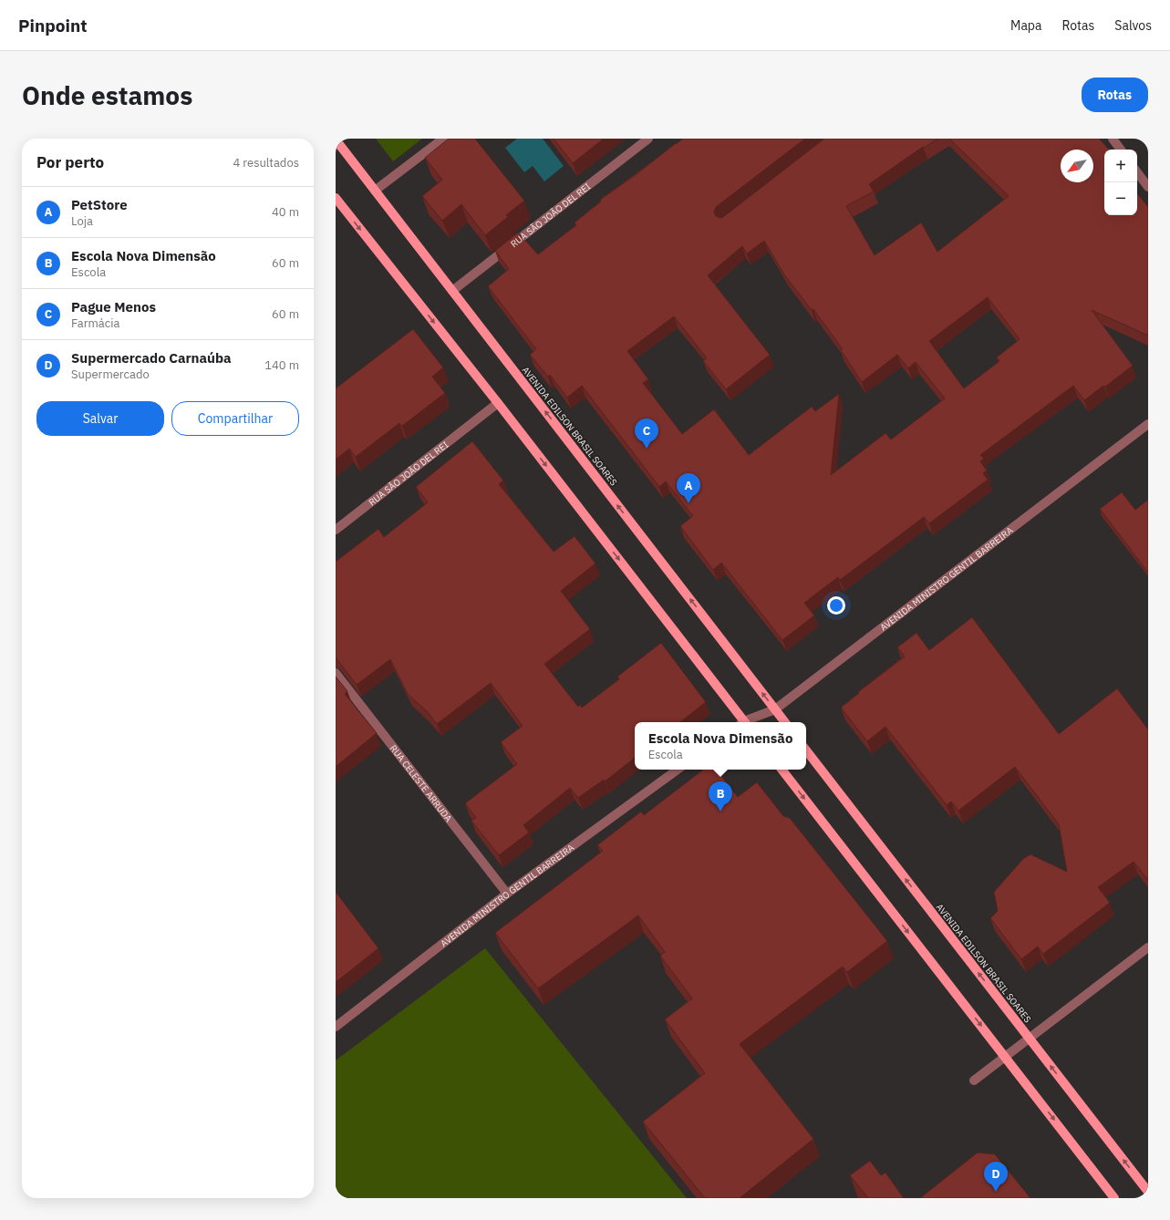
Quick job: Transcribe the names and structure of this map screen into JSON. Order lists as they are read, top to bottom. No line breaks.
{"streets":{"main road":["AVENIDA EDILSON BRASIL SOARES"],"street":["RUA SÃO JOÃO DEL REI","AVENIDA MINISTRO GENTIL BARREIRA","RUA CELESTE ARRUDA"]},"crossings":[["RUA SÃO JOÃO DEL REI","AVENIDA EDILSON BRASIL SOARES"],["AVENIDA EDILSON BRASIL SOARES","AVENIDA MINISTRO GENTIL BARREIRA"],["AVENIDA MINISTRO GENTIL BARREIRA","RUA CELESTE ARRUDA"]],"north":"bottom left","page":{"header":"Pinpoint","nav":["Mapa","Rotas","Salvos"],"buttons":["Rotas",["Salvar","Compartilhar"]],"title":"Onde estamos","heading":["Por perto","4 resultados"],"map_buttons":["+","−"],"list":[{"mark":"A","name":"PetStore","note":"Loja","value":"40 m"},{"mark":"B","name":"Escola Nova Dimensão","note":"Escola","value":"60 m"},{"mark":"C","name":"Pague Menos","note":"Farmácia","value":"60 m"},{"mark":"D","name":"Supermercado Carnaúba","note":"Supermercado","value":"140 m"}],"pins":["C","A","B","D"],"popup":["Escola Nova Dimensão","Escola"]}}
